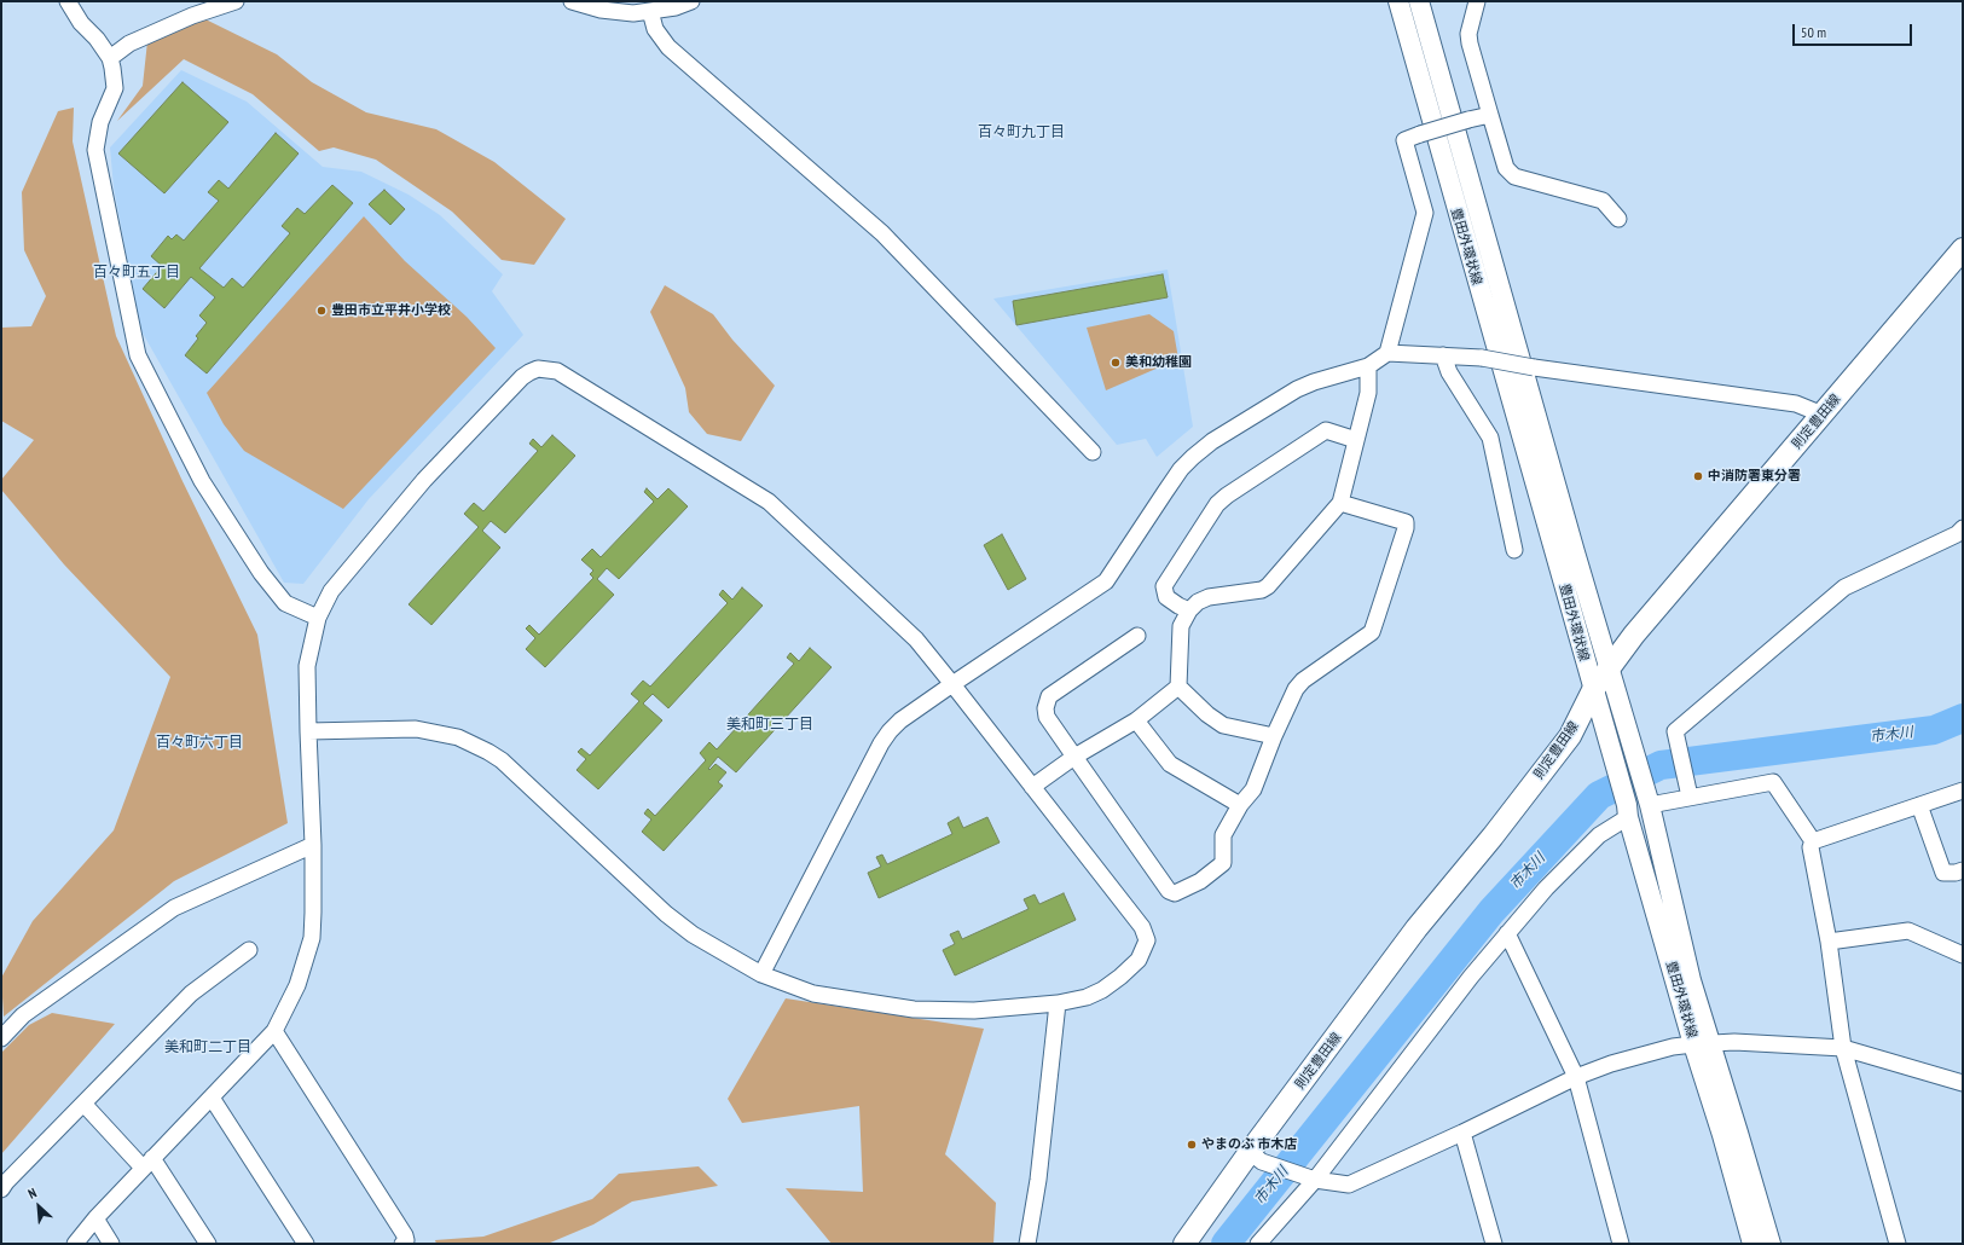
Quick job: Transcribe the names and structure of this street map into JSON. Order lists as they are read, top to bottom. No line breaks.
{"streets":{"main road":["則定豊田線"],"street":["豊田外環状線"]},"crossings":[["豊田外環状線","則定豊田線"]],"districts":["百々町九丁目","百々町五丁目","美和町三丁目","百々町六丁目","美和町二丁目"],"water":["市木川"],"places":["豊田市立平井小学校","美和幼稚園","中消防署東分署","やまのぶ 市木店"],"scale_bar":"50 m","north":"top left"}
